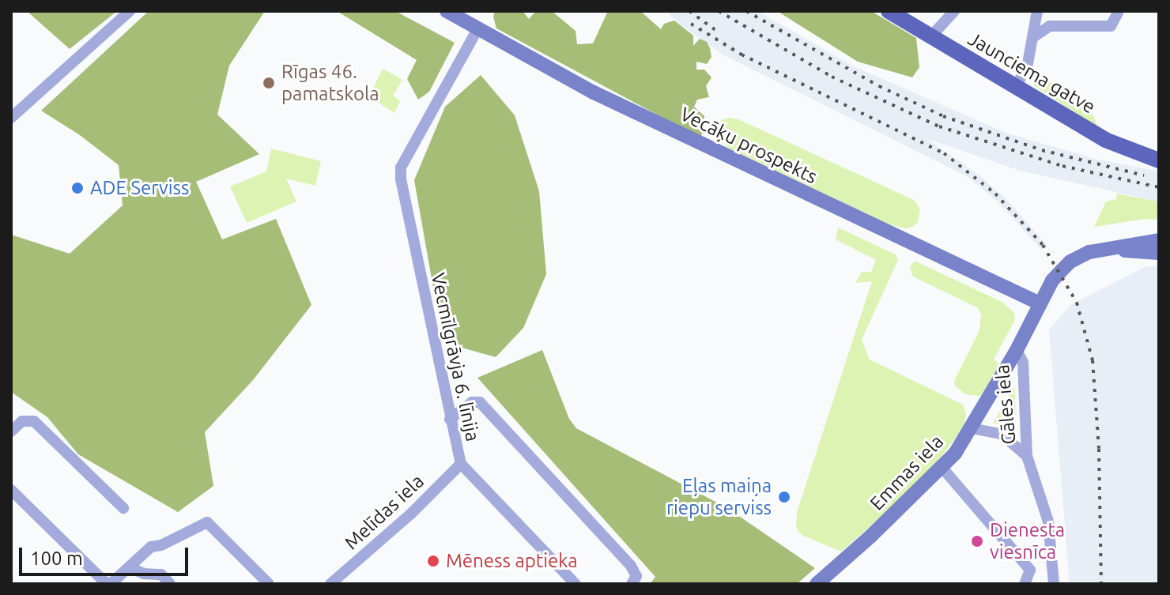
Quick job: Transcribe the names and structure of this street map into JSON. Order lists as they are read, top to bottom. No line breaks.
{"streets":{"main road":["Jaunciema gatve","Vecāķu prospekts","Emmas iela"],"street":["Vecmīlgrāvja 6. līnija","Gāles iela","Melīdas iela"]},"crossings":[["Vecāķu prospekts","Vecmīlgrāvja 6. līnija"],["Vecāķu prospekts","Emmas iela"],["Vecmīlgrāvja 6. līnija","Melīdas iela"],["Gāles iela","Emmas iela"]],"places":["Rīgas 46. pamatskola","ADE Serviss","Eļas maiņa riepu serviss","Dienesta viesnīca","Mēness aptieka"],"scale_bar":"100 m"}
